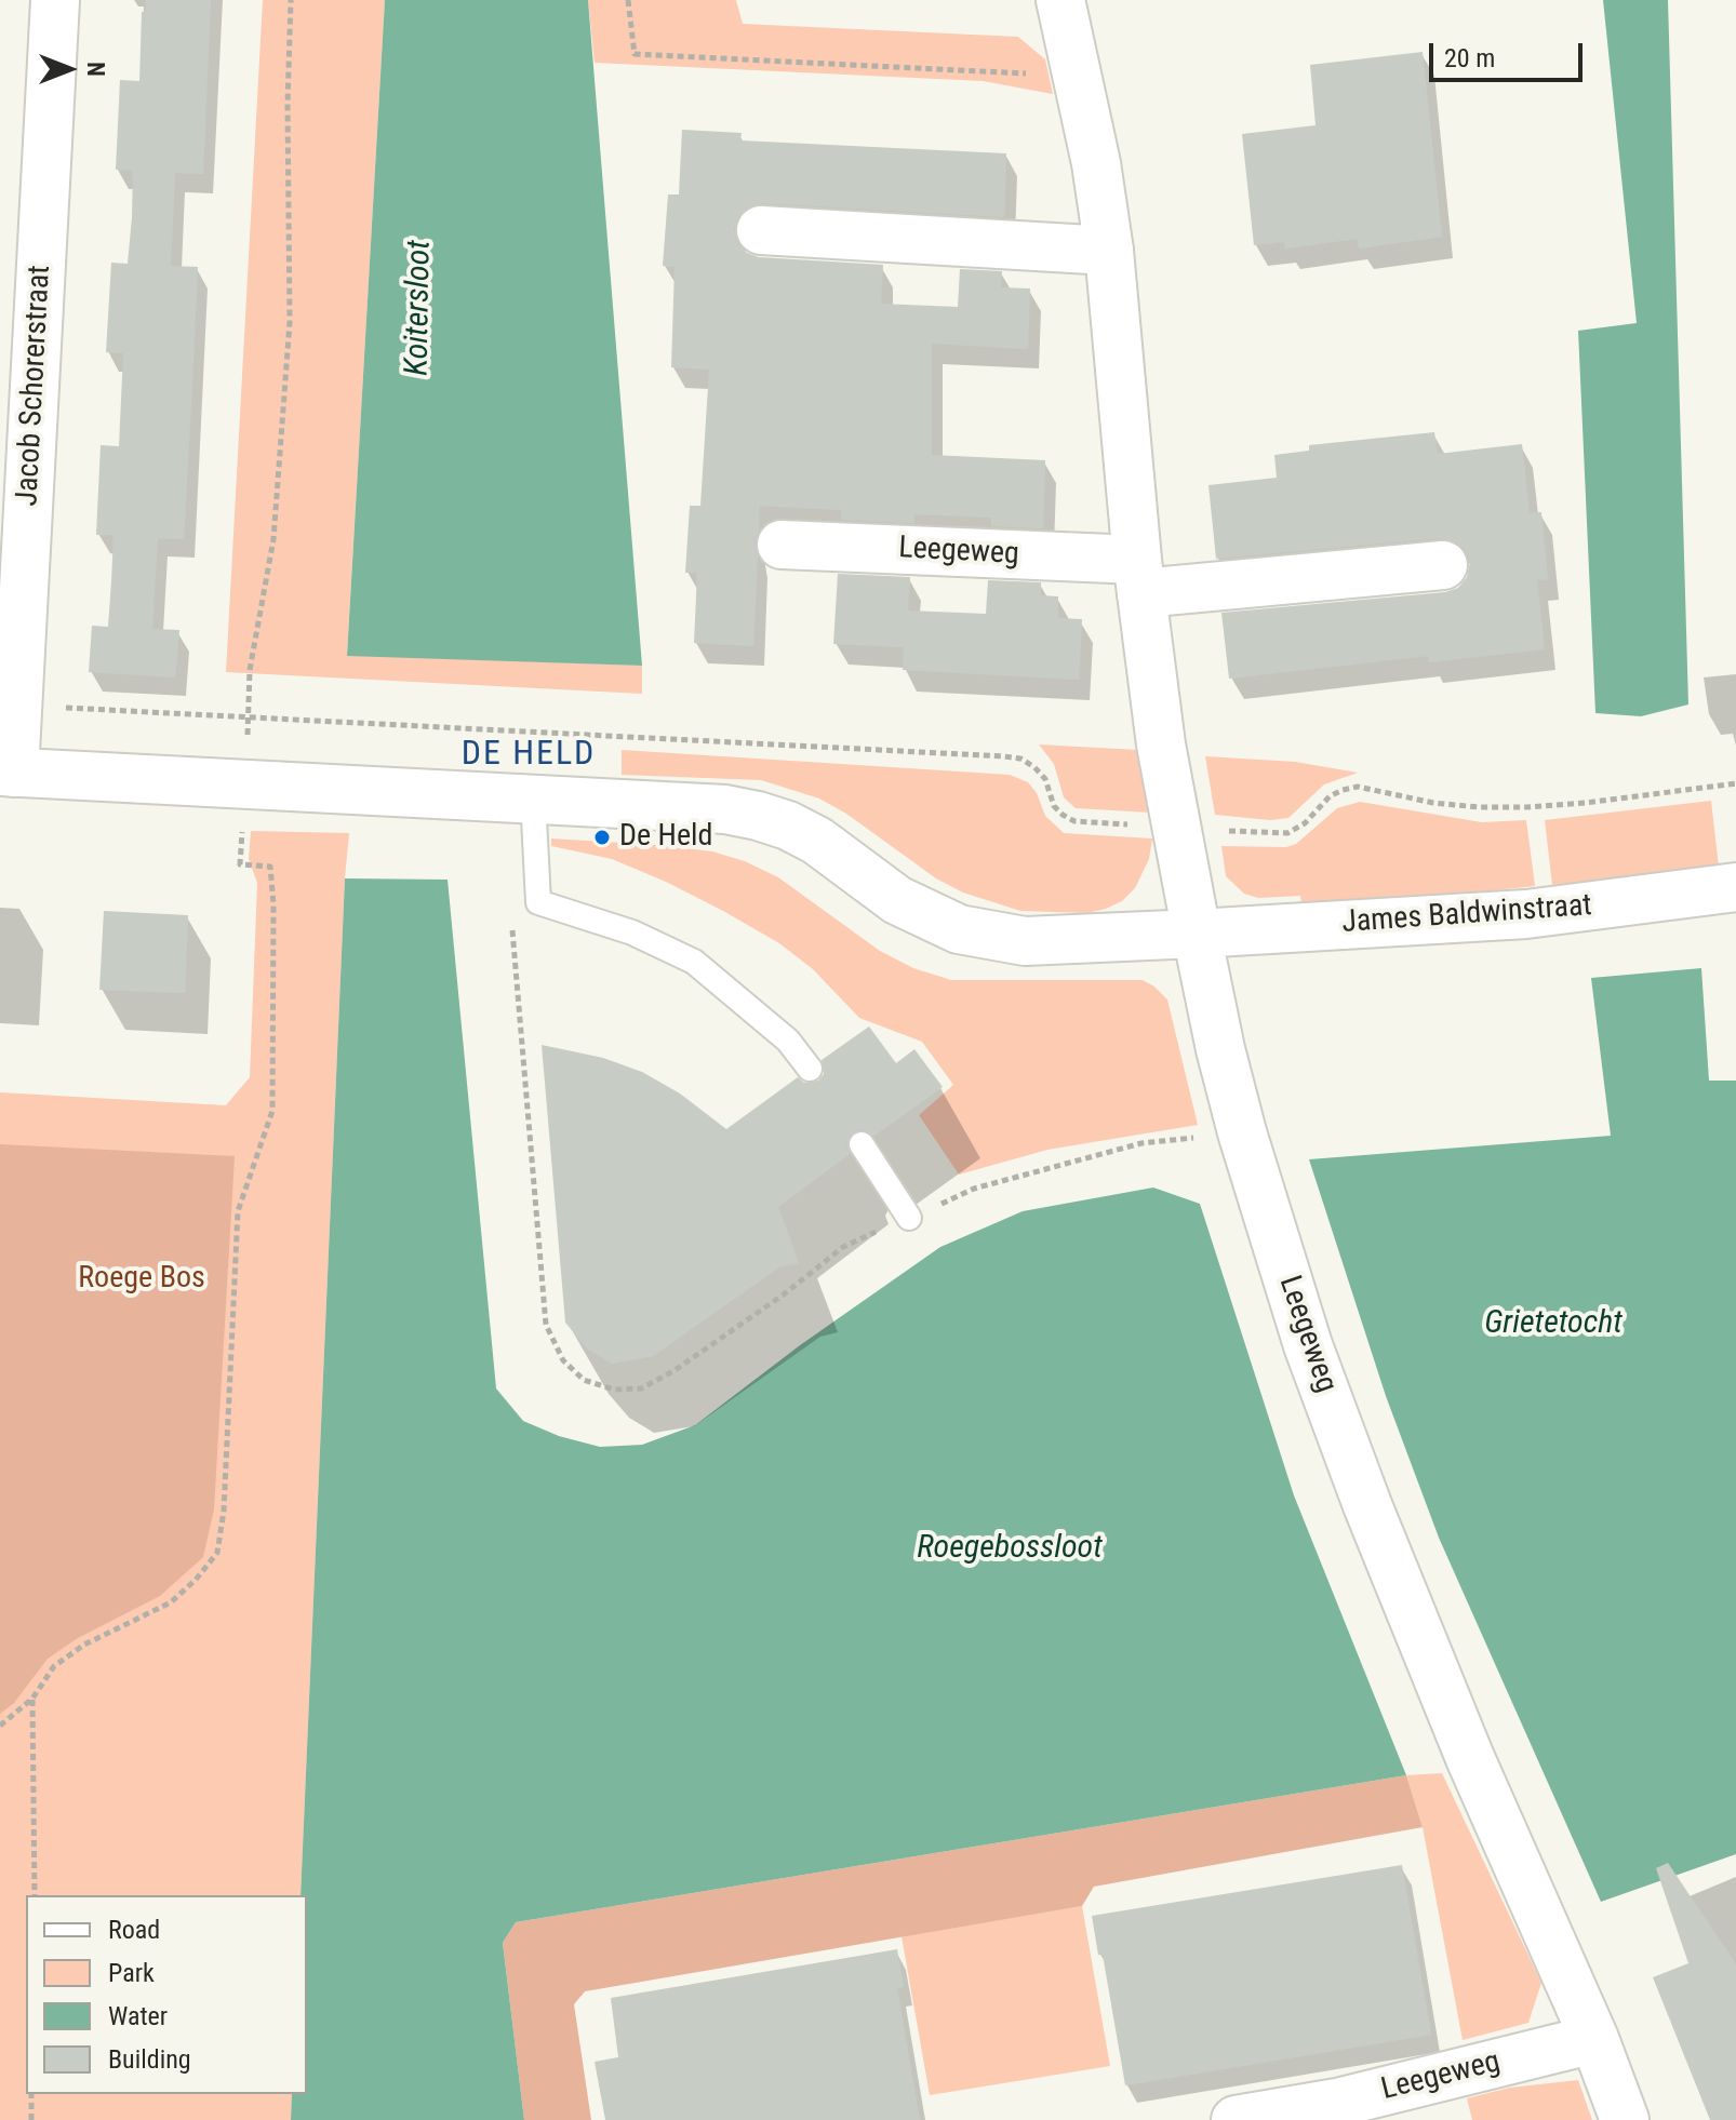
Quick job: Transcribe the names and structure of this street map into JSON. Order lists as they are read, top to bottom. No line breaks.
{"streets":{"street":["Jacob Schorerstraat","Leegeweg","James Baldwinstraat"]},"crossings":[["Leegeweg","James Baldwinstraat"]],"districts":["DE HELD"],"water":["Koitersloot","Grietetocht","Roegebossloot"],"parks":["Roege Bos"],"places":["De Held"],"legend":["Road","Park","Water","Building"],"scale_bar":"20 m","north":"right"}
